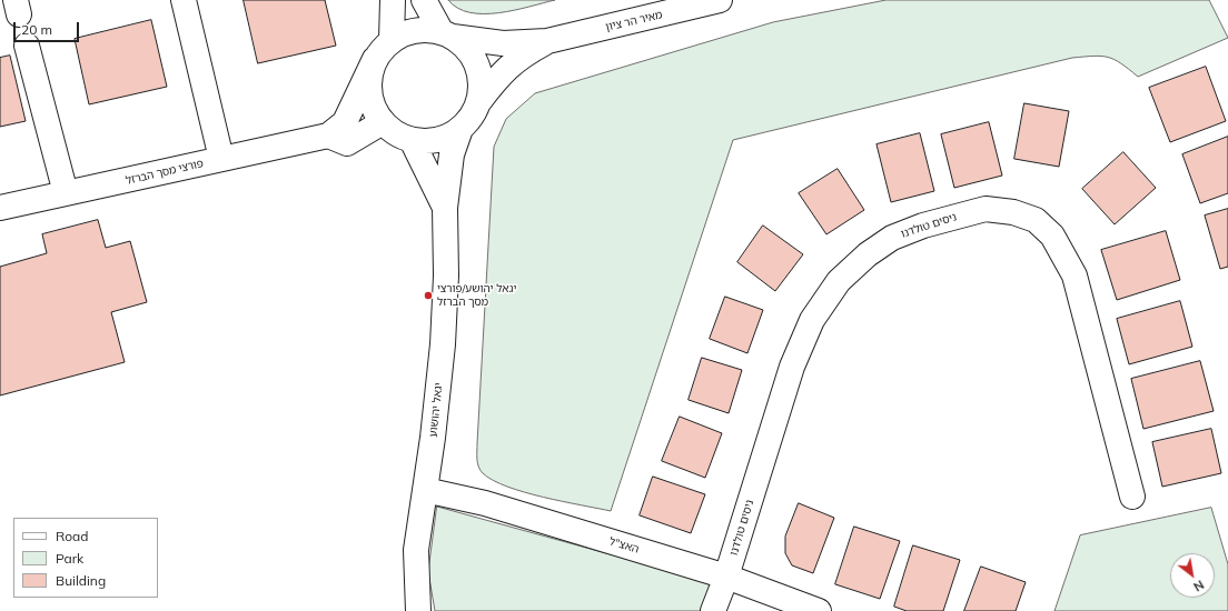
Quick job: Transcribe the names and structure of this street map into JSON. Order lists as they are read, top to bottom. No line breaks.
{"streets":{"street":["מאיר הר ציון","פורצי מסך הברזל","ניסים טולדנו","יגאל יהושוע","האצ\"ל"]},"crossings":[["מאיר הר ציון","פורצי מסך הברזל"],["מאיר הר ציון","יגאל יהושוע"],["פורצי מסך הברזל","יגאל יהושוע"],["ניסים טולדנו","האצ\"ל"],["יגאל יהושוע","האצ\"ל"]],"places":["יגאל יהושע/פורצי מסך הברזל"],"legend":["Road","Park","Building"],"scale_bar":"20 m","north":"bottom right"}
